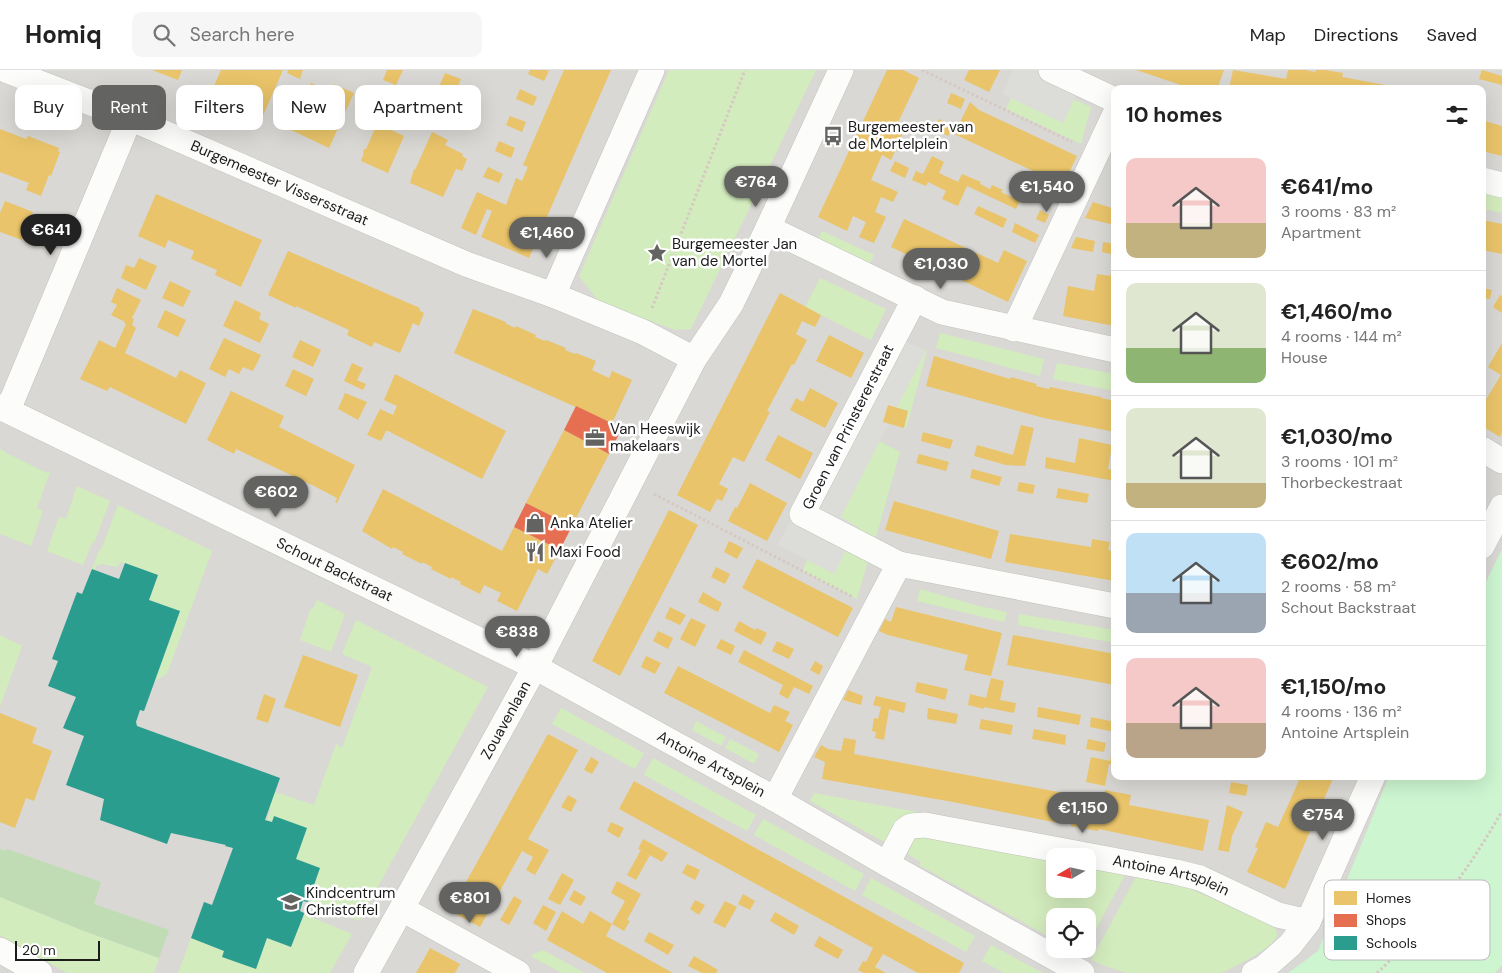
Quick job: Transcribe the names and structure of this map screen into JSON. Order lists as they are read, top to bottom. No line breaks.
{"streets":{"street":["Burgemeester Vissersstraat","Groen van Prinstererstraat","Schout Backstraat","Zouavenlaan","Antoine Artsplein"]},"crossings":[["Schout Backstraat","Zouavenlaan"],["Schout Backstraat","Antoine Artsplein"],["Zouavenlaan","Antoine Artsplein"]],"places":{"bus stop":["Burgemeester van de Mortelplein"],"place":["Burgemeester Jan van de Mortel"],"office":["Van Heeswijk makelaars"],"shop":["Anka Atelier"],"restaurant":["Maxi Food"],"school or university":["Kindcentrum Christoffel"]},"legend":["Homes","Shops","Schools"],"scale_bar":"20 m","north":"left","page":{"header":"Homiq","search":"Search here","nav":["Map","Directions","Saved"],"chip":["Buy","Rent","Filters","New","Apartment"],"heading":"10 homes","list":[{"name":"€641/mo","note":"3 rooms · 83 m² · Apartment"},{"name":"€1,460/mo","note":"4 rooms · 144 m² · House"},{"name":"€1,030/mo","note":"3 rooms · 101 m² · Thorbeckestraat"},{"name":"€602/mo","note":"2 rooms · 58 m² · Schout Backstraat"},{"name":"€1,150/mo","note":"4 rooms · 136 m² · Antoine Artsplein"}],"price":["€764","€1,540","€641","€1,460","€1,030","€602","€838","€1,150","€754","€801"],"scale":"20 m"}}
